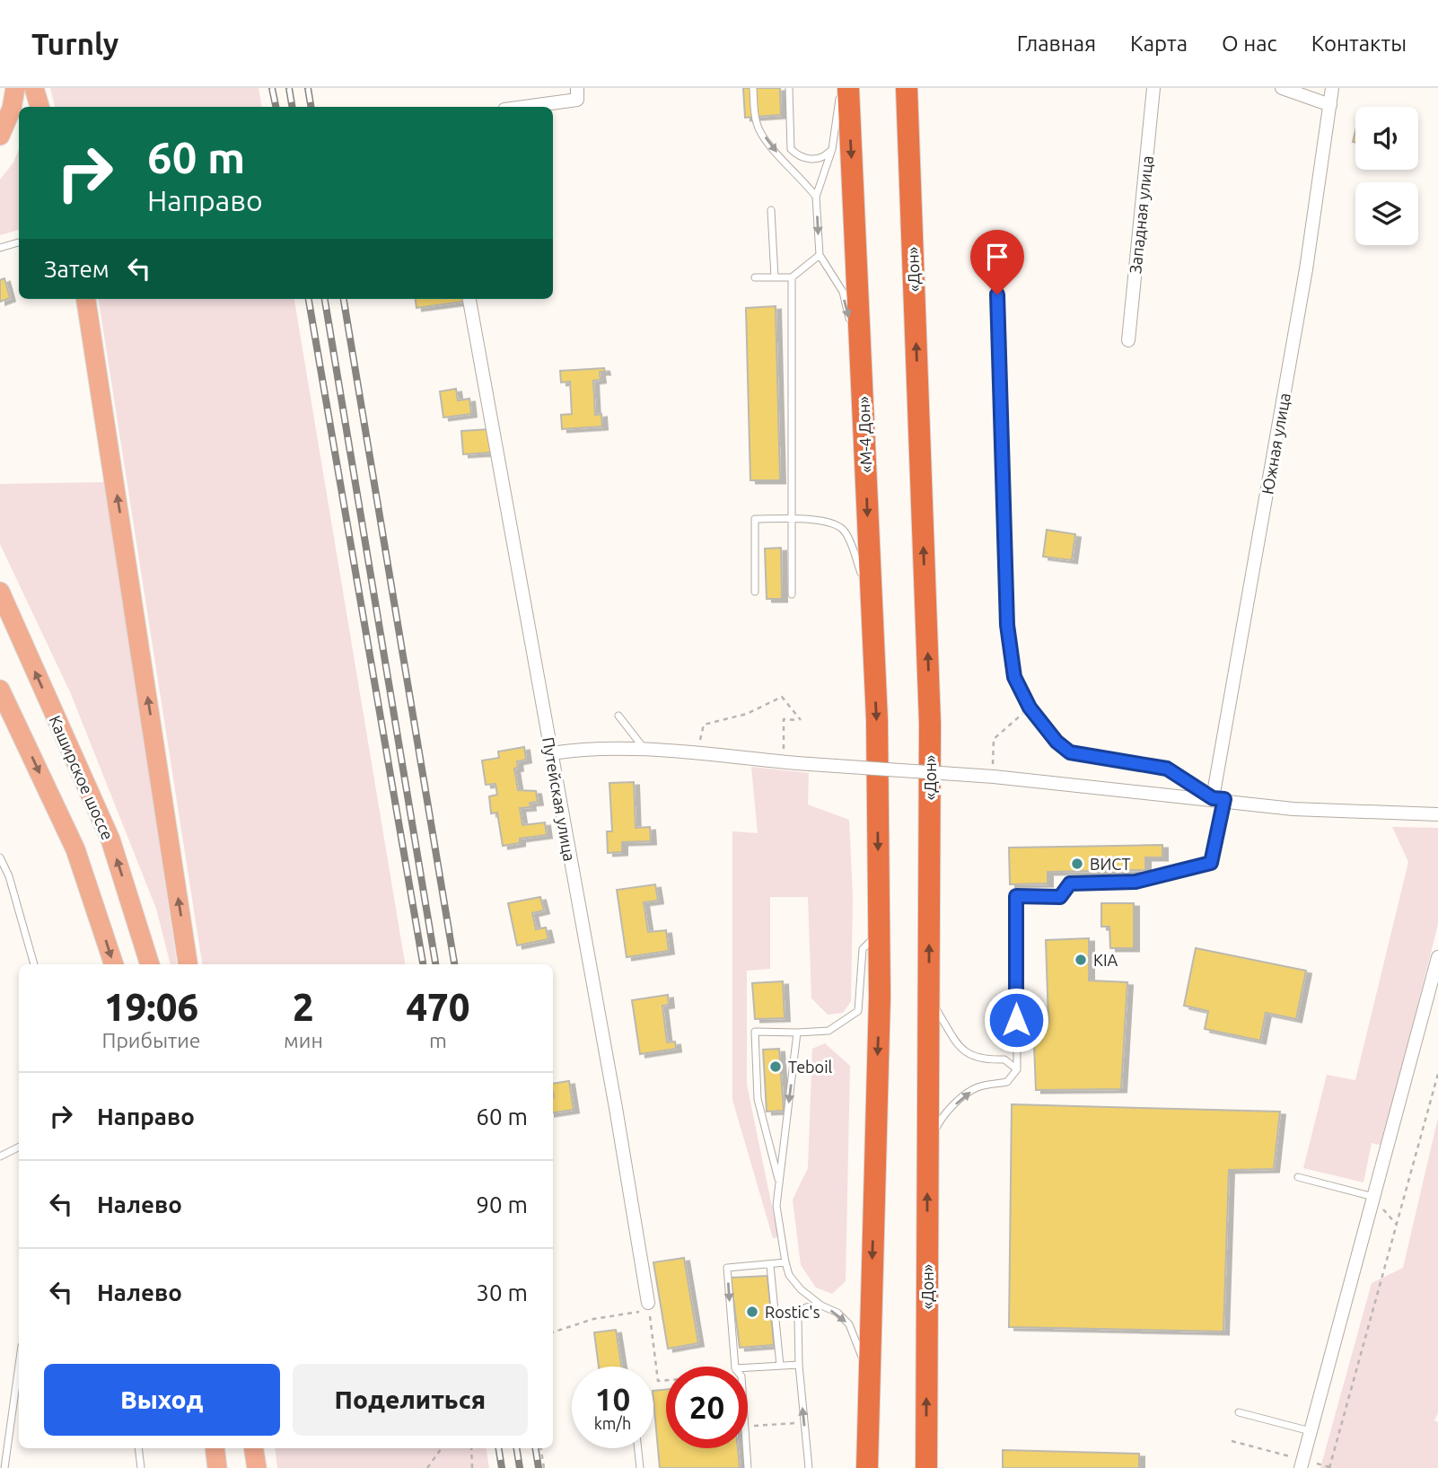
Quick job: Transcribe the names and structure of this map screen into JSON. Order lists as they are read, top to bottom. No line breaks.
{"streets":{"highway":["«Дон»","«М-4 Дон»"],"main road":["Каширское шоссе"],"street":["Западная улица","Южная улица","Путейская улица"]},"one_way":["«М-4 Дон»"],"places":["ВИСТ","KIA","Teboil","Rostic's"],"page":{"header":"Turnly","nav":["Главная","Карта","О нас","Контакты"],"turn":["60 m","Направо"],"then":"Затем","eta":["19:06","Прибытие","2","мин","470","m"],"list":[{"name":"Направо","value":"60 m"},{"name":"Налево","value":"90 m"},{"name":"Налево","value":"30 m"}],"buttons":["Выход","Поделиться"],"speed":"10 km/h","limit":"20"}}
